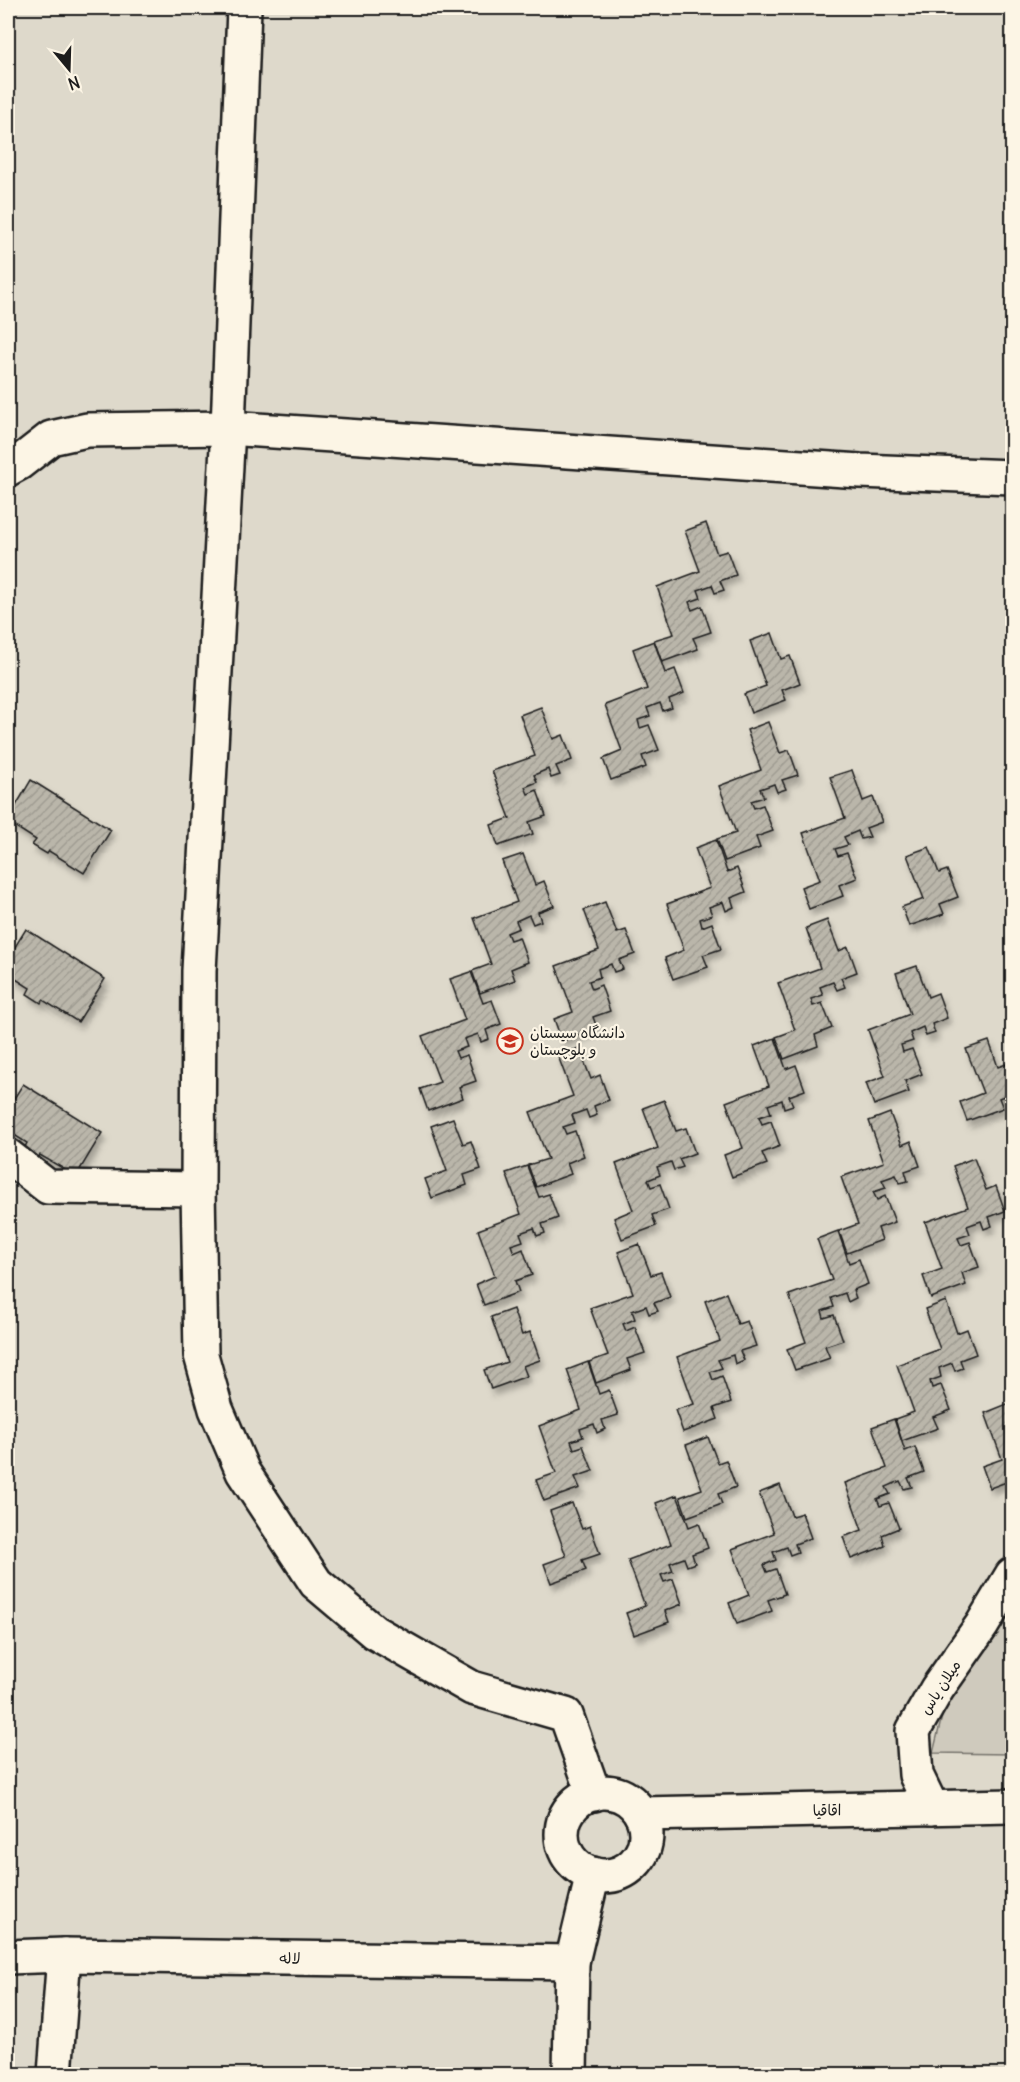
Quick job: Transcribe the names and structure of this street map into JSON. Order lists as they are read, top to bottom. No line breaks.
{"streets":{"street":["میلان یاس","اقاقیا","لاله"]},"crossings":[["میلان یاس","اقاقیا"]],"places":{"school or university":["دانشگاه سیستان و بلوچستان"]},"north":"bottom"}
